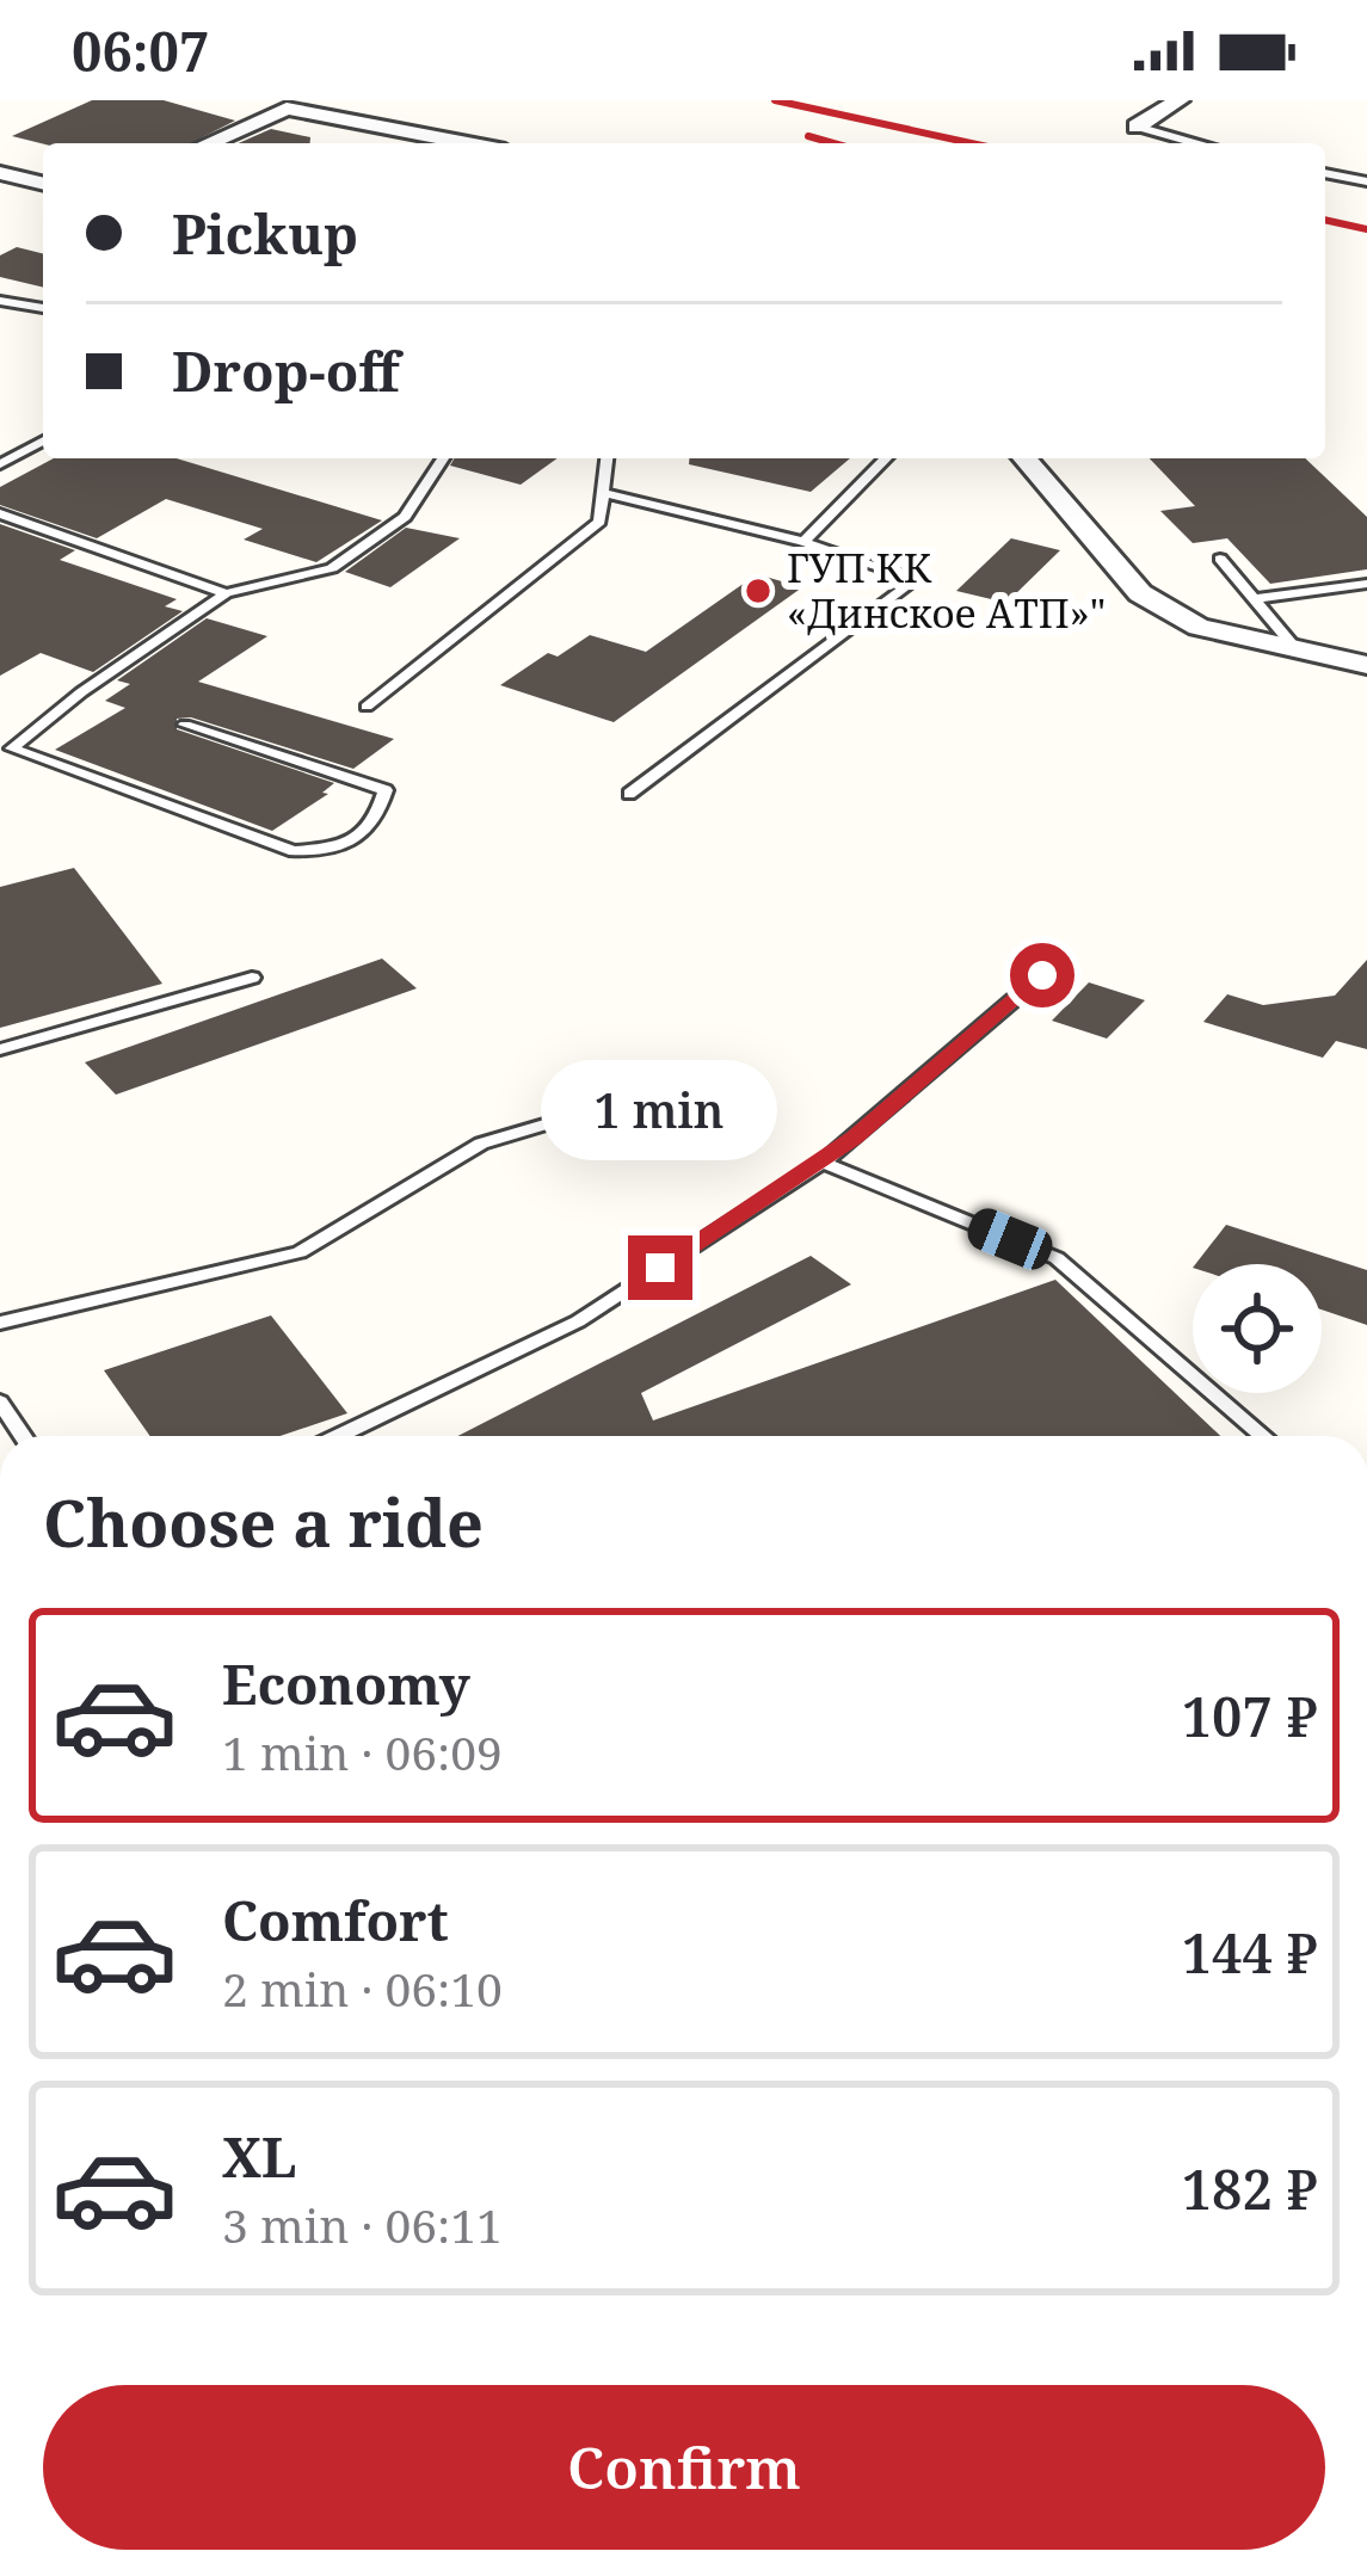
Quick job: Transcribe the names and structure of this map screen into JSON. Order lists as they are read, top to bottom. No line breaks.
{"places":["ГУП КК «Динское АТП»\""],"page":{"status":"06:07","banner":["Pickup","Drop-off"],"bubble":"1 min","heading":"Choose a ride","list":[{"name":"Economy","note":"1 min · 06:09","value":"107 ₽"},{"name":"Comfort","note":"2 min · 06:10","value":"144 ₽"},{"name":"XL","note":"3 min · 06:11","value":"182 ₽"}],"buttons":"Confirm"}}
